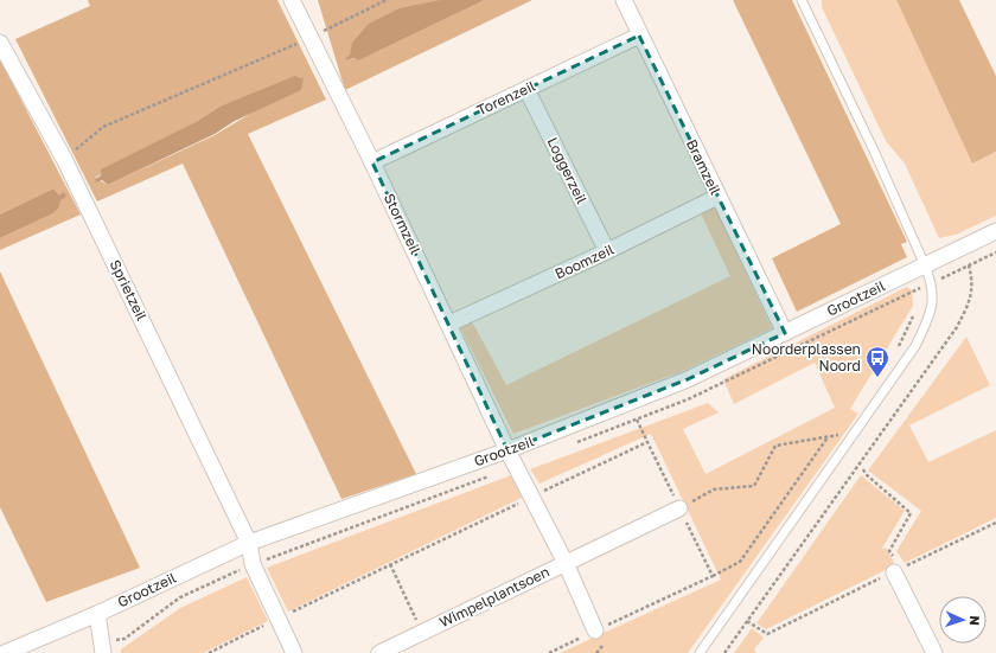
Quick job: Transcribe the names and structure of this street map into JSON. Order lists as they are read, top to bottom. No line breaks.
{"streets":{"street":["Torenzeil","Bramzeil","Loggerzeil","Stormzeil","Boomzeil","Sprietzeil","Grootzeil","Wimpelplantsoen"]},"crossings":[["Torenzeil","Bramzeil"],["Torenzeil","Loggerzeil"],["Torenzeil","Stormzeil"],["Bramzeil","Boomzeil"],["Bramzeil","Grootzeil"],["Loggerzeil","Boomzeil"],["Stormzeil","Boomzeil"],["Stormzeil","Grootzeil"],["Stormzeil","Wimpelplantsoen"],["Sprietzeil","Grootzeil"],["Grootzeil","Wimpelplantsoen"]],"places":{"bus stop":["Noorderplassen Noord"]},"north":"right"}
